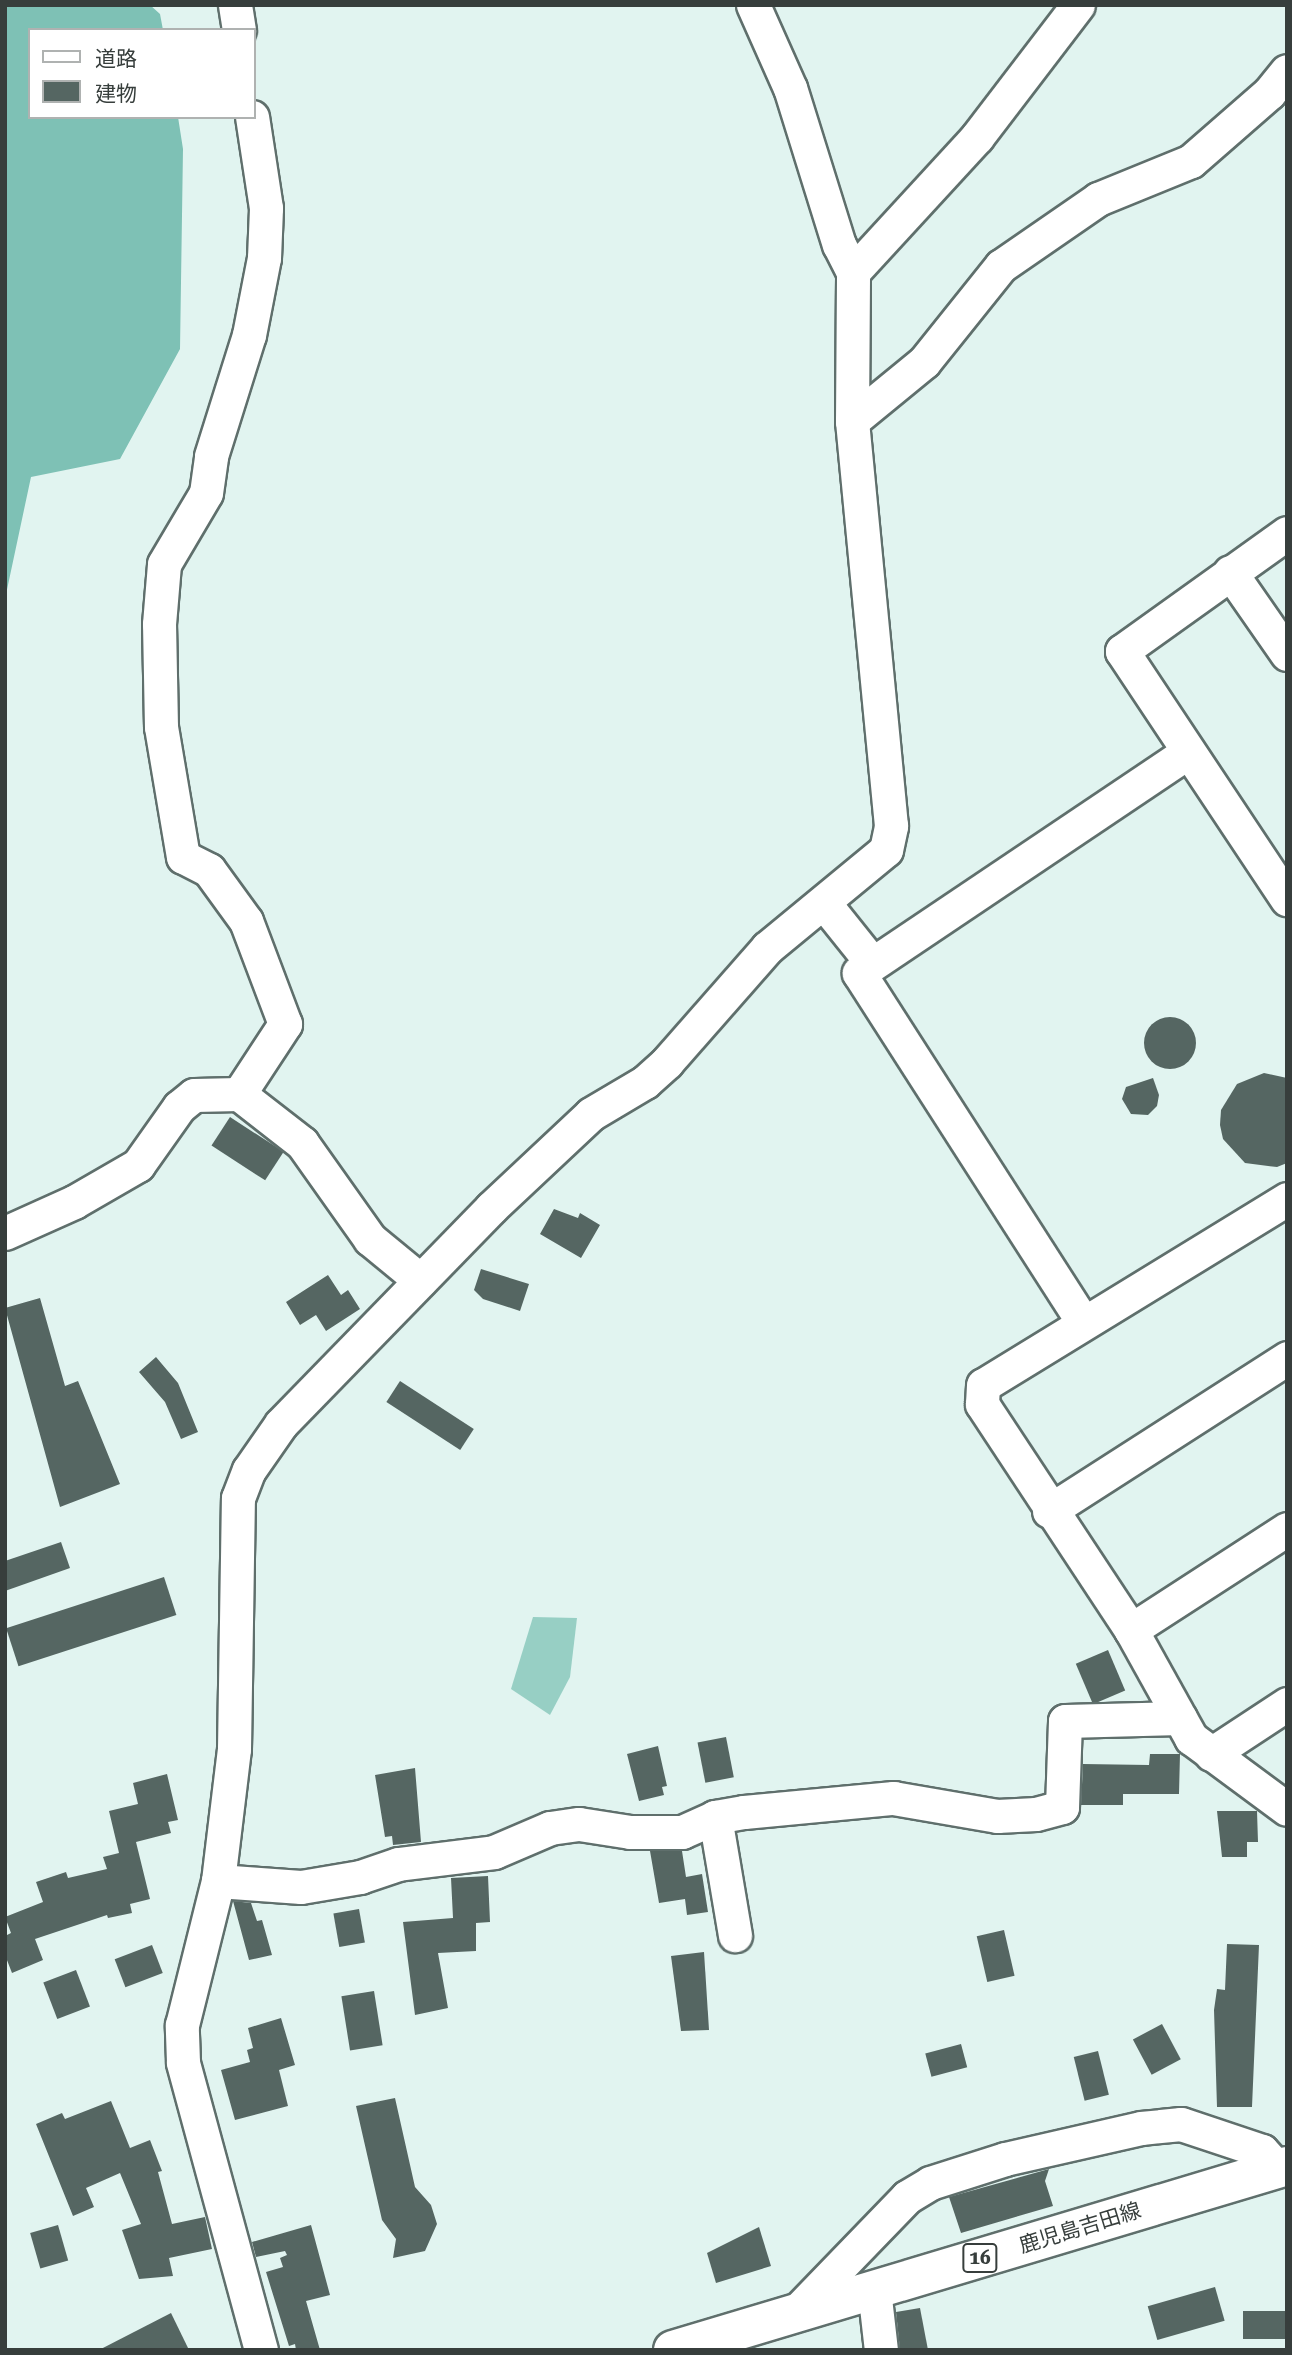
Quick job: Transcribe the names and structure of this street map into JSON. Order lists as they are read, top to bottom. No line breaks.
{"streets":{"main road":["鹿児島吉田線","16"]},"legend":["道路","建物"]}
